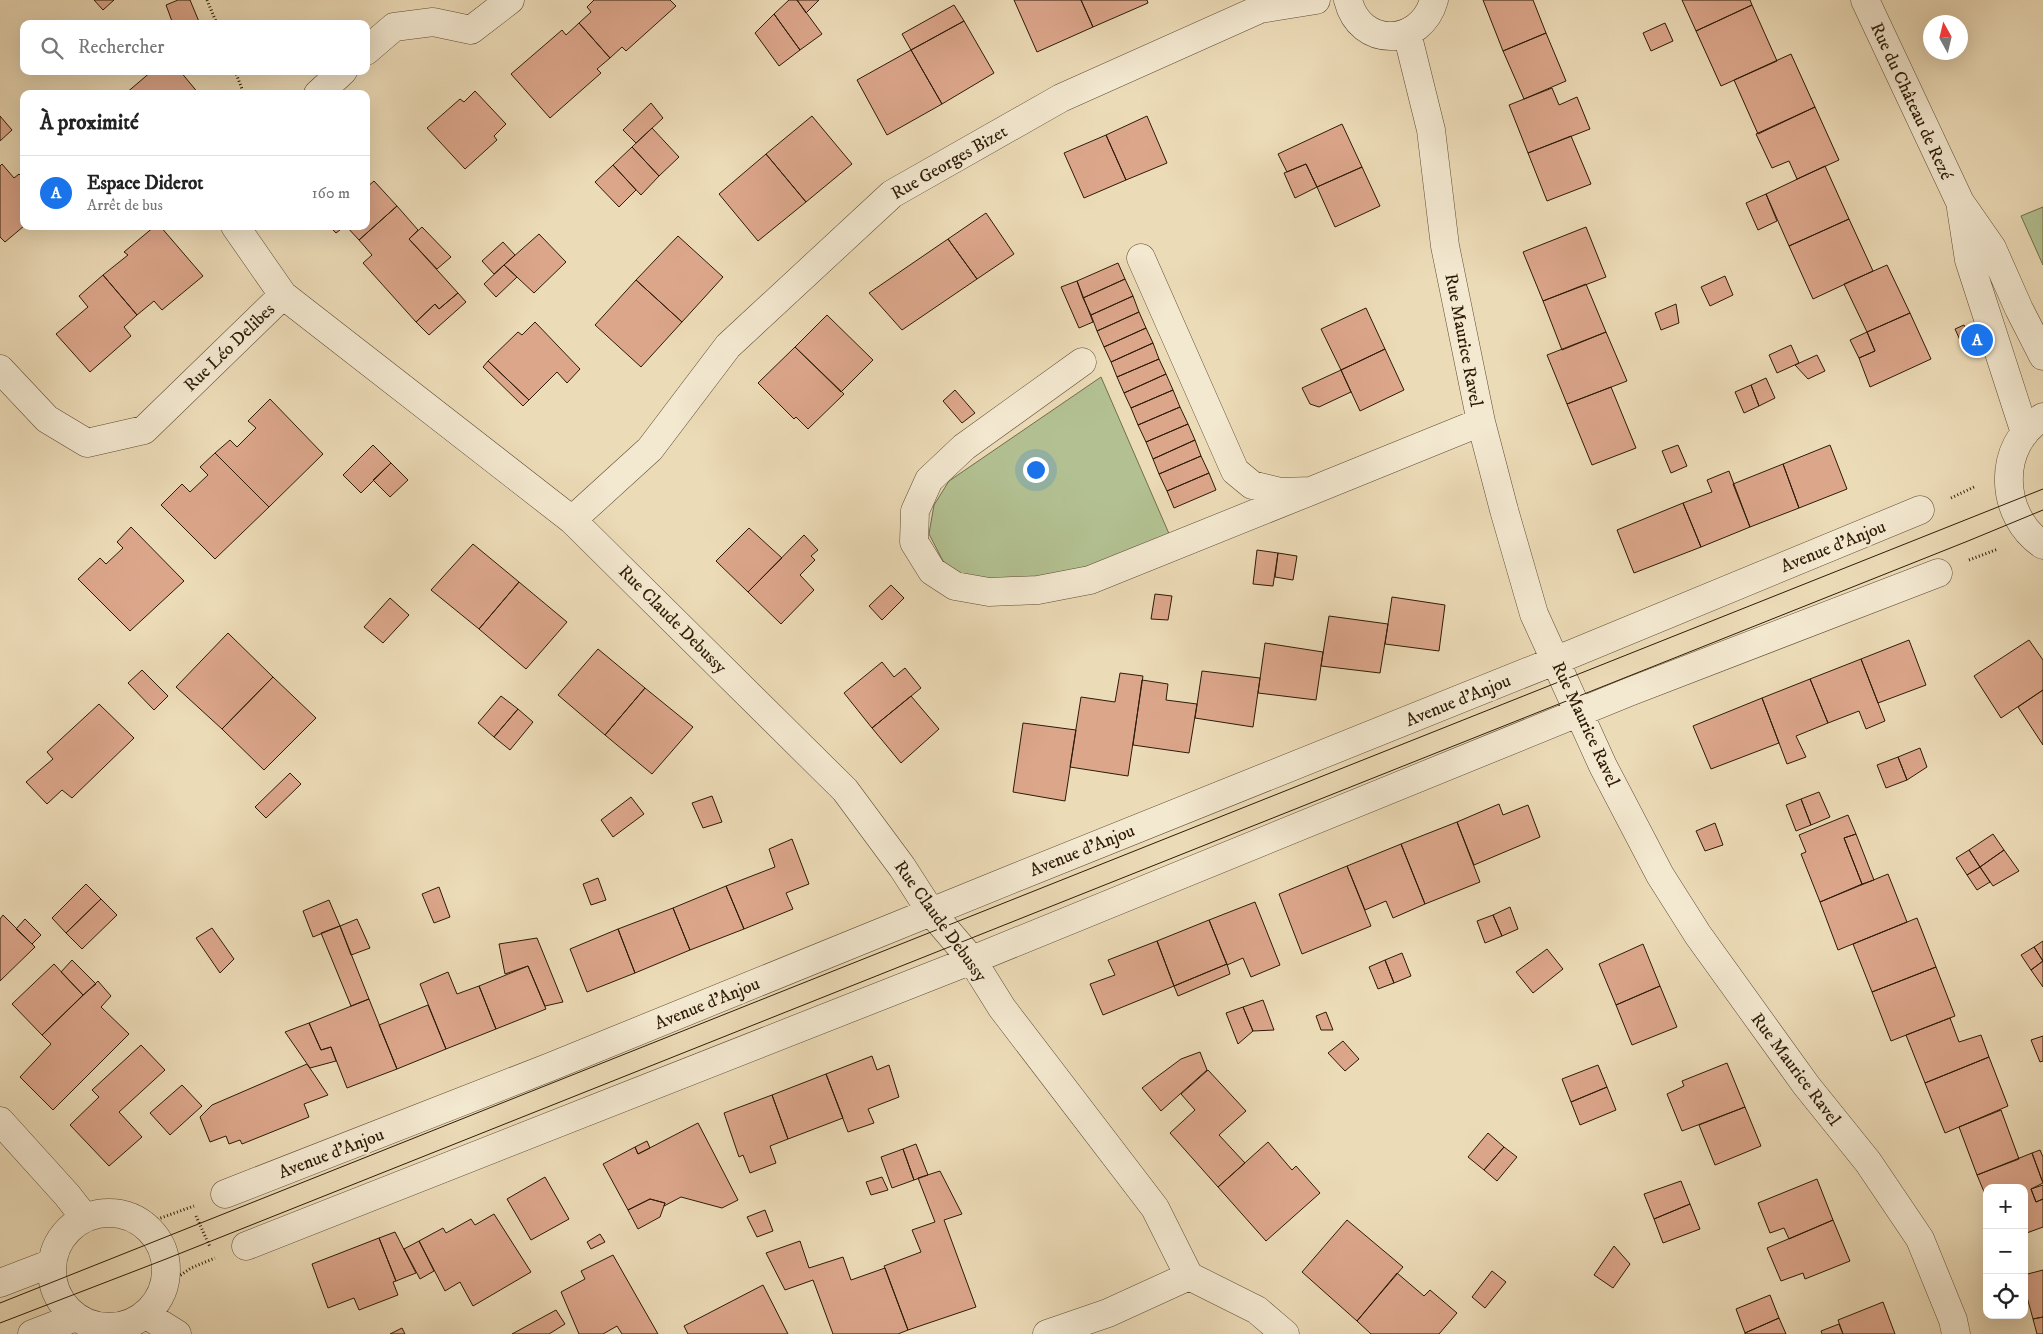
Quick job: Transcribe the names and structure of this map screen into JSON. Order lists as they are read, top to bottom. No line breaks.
{"streets":{"street":["Rue du Château de Rezé","Rue Georges Bizet","Rue Maurice Ravel","Rue Léo Delibes","Avenue d'Anjou","Rue Claude Debussy"]},"crossings":[["Rue Georges Bizet","Rue Léo Delibes"],["Rue Georges Bizet","Rue Claude Debussy"],["Rue Maurice Ravel","Avenue d'Anjou"],["Rue Léo Delibes","Rue Claude Debussy"],["Avenue d'Anjou","Rue Claude Debussy"]],"north":"top","page":{"search":"Rechercher","heading":"À proximité","list":[{"mark":"A","name":"Espace Diderot","note":"Arrêt de bus","value":"160 m"}],"pins":"A","map_buttons":["+","−"]}}
